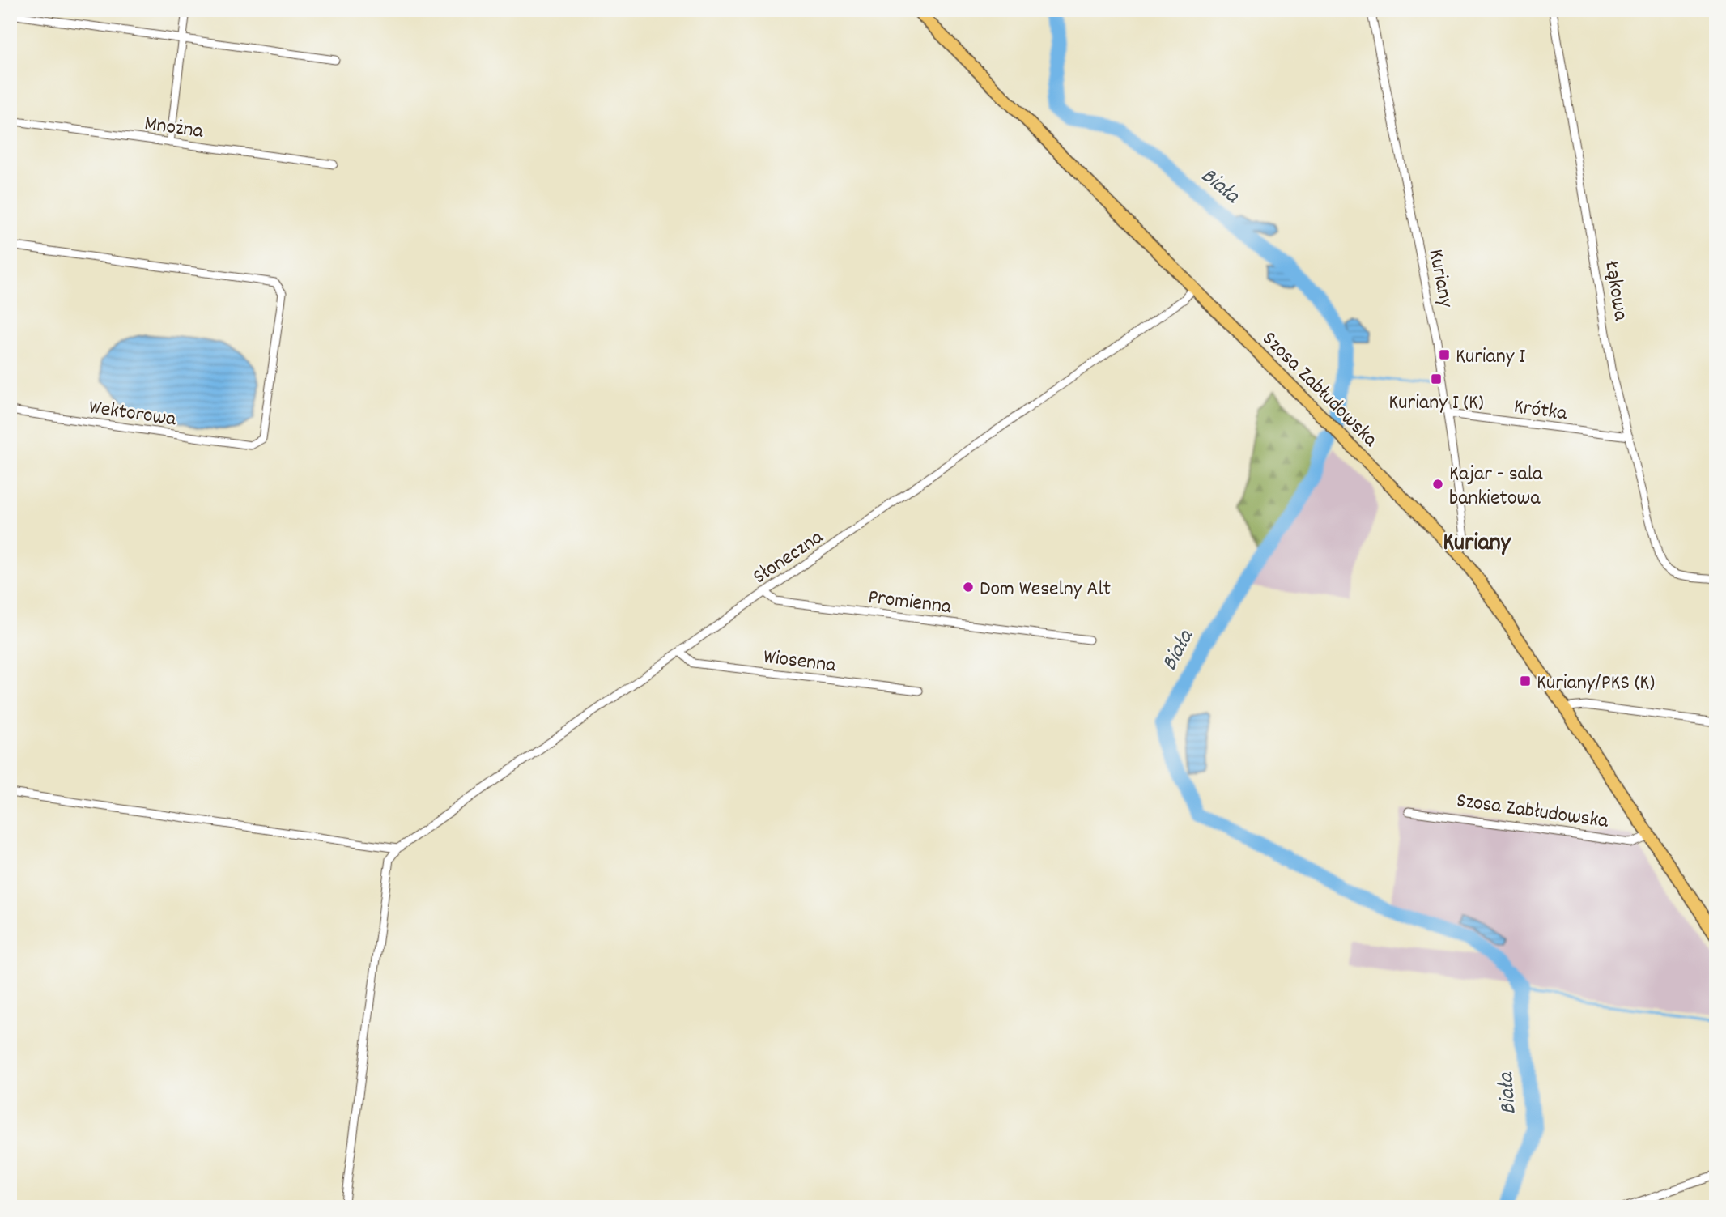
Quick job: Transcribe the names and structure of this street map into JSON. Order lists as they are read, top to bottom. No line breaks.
{"streets":{"highway":["Szosa Zabłudowska"],"street":["Mnożna","Kuriany","Łąkowa","Krótka","Wektorowa","Słoneczna","Promienna","Wiosenna"]},"crossings":[["Kuriany","Szosa Zabłudowska"],["Kuriany","Krótka"],["Łąkowa","Krótka"],["Szosa Zabłudowska","Słoneczna"],["Słoneczna","Promienna"],["Słoneczna","Wiosenna"]],"districts":["Kuriany"],"water":["Biała"],"places":{"transit":["Kuriany I","Kuriany I (K)","Kuriany/PKS (K)"],"other":["Kajar - sala bankietowa","Dom Weselny Alt"]}}
